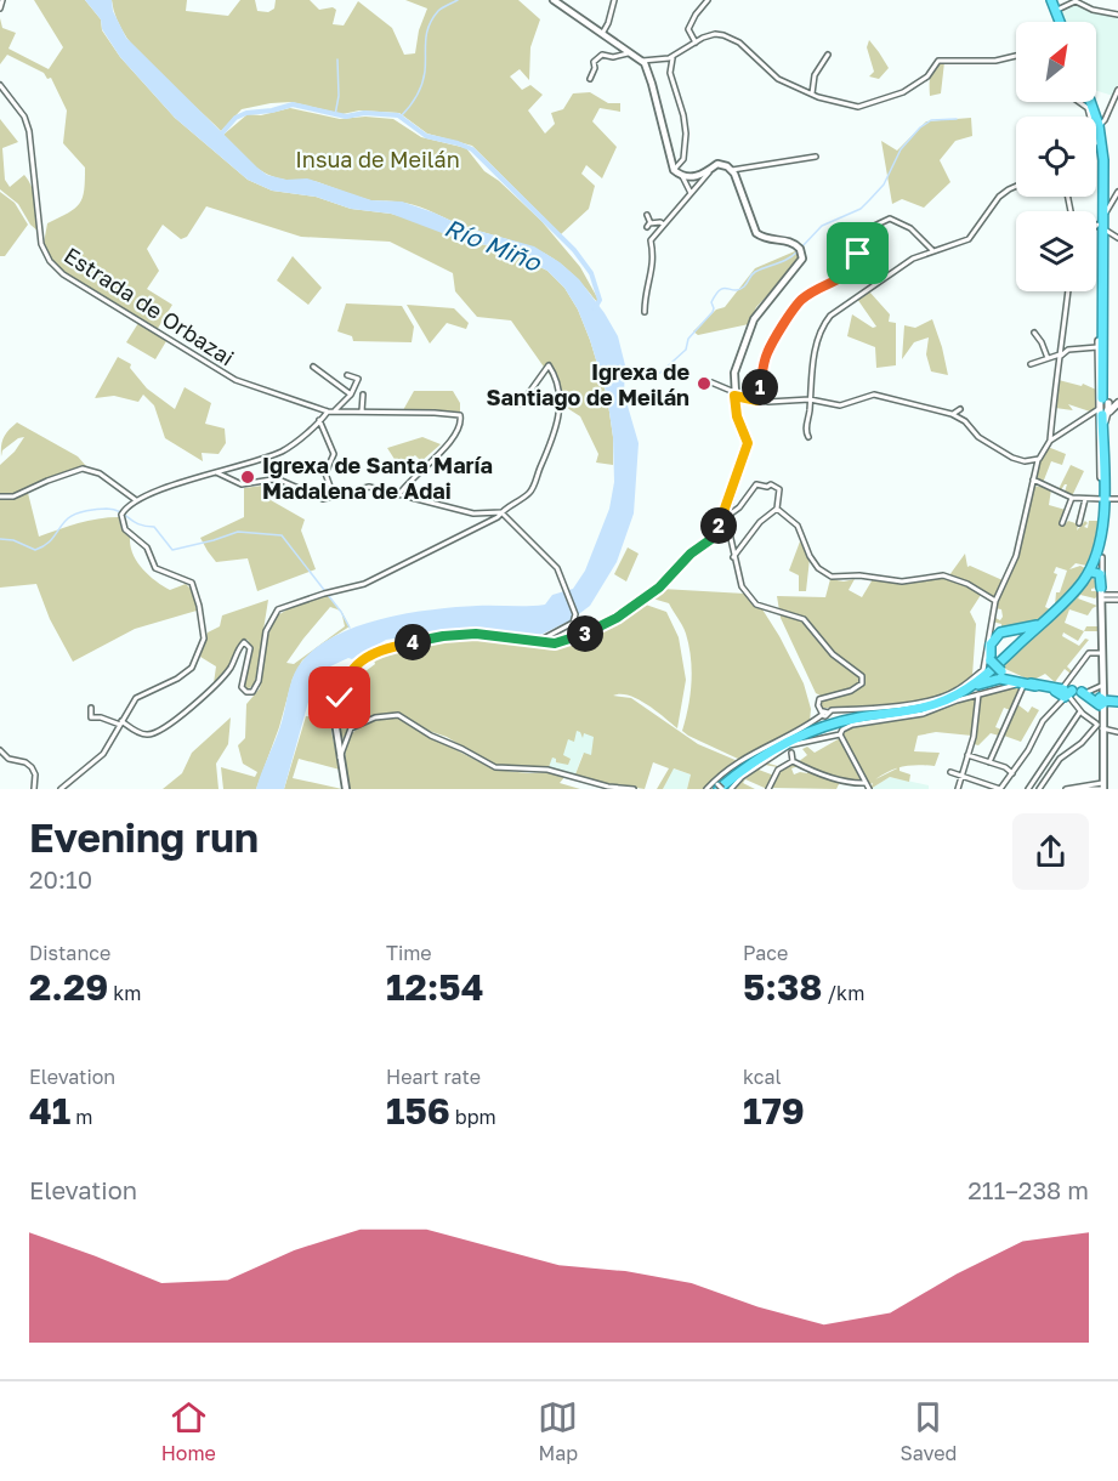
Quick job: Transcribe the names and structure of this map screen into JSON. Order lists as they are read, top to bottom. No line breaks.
{"streets":{"street":["Estrada de Orbazai"]},"water":["Río Miño"],"parks":["Insua de Meilán"],"places":["Igrexa de Santiago de Meilán","Igrexa de Santa María Madalena de Adai"],"north":"top right","page":{"pins":["1","2","3","4"],"heading":["Evening run","20:10"],"stats":[["Distance","2.29 km"],["Time","12:54"],["Pace","5:38 /km"],["Elevation","41 m"],["Heart rate","156 bpm"],["kcal","179"]],"chart":["Elevation","211–238 m"],"tabs":["Home","Map","Saved"]}}
